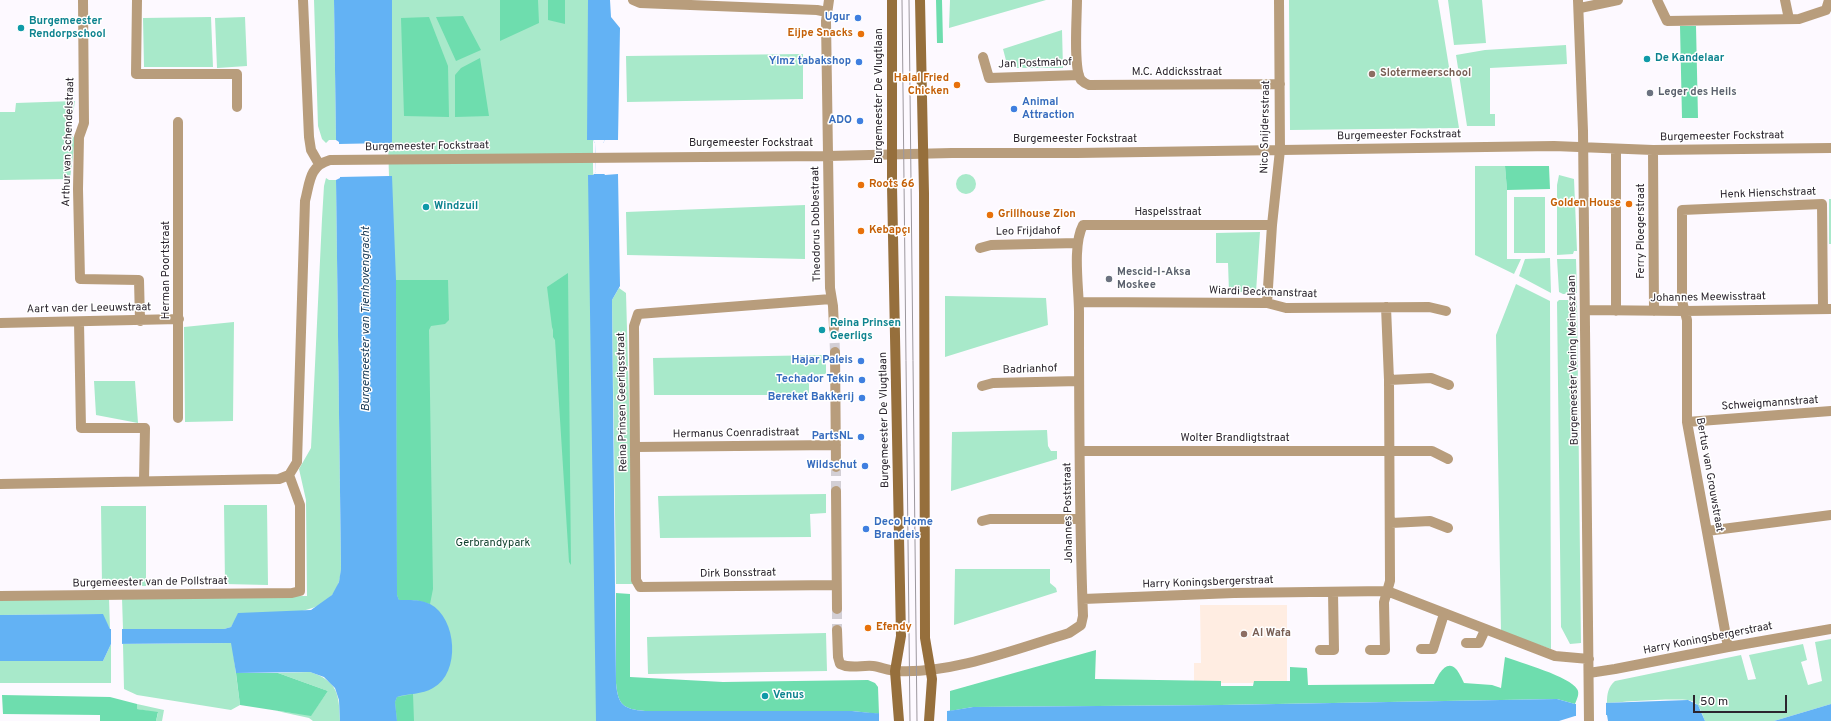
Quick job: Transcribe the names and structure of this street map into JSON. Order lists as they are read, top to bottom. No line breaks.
{"streets":{"main road":["Burgemeester De Vlugtlaan"],"street":["Jan Postmahof","M.C. Addicksstraat","Nico Snijdersstraat","Burgemeester Fockstraat","Arthur van Schendelstraat","Henk Hienschstraat","Haspelsstraat","Theodorus Dobbestraat","Ferry Ploegerstraat","Leo Frijdahof","Herman Poortstraat","Wiardi Beckmanstraat","Johannes Meewisstraat","Aart van der Leeuwstraat","Burgemeester Vening Meineszlaan","Badrianhof","Reina Prinsen Geerligsstraat","Schweigmannstraat","Hermanus Coenradistraat","Wolter Brandligtstraat","Bertus van Grouwstraat","Johannes Poststraat","Dirk Bonsstraat","Burgemeester van de Pollstraat","Harry Koningsbergerstraat"]},"crossings":[["Jan Postmahof","M.C. Addicksstraat"],["M.C. Addicksstraat","Nico Snijdersstraat"],["Burgemeester De Vlugtlaan","Burgemeester Fockstraat"],["Nico Snijdersstraat","Burgemeester Fockstraat"],["Nico Snijdersstraat","Haspelsstraat"],["Nico Snijdersstraat","Wiardi Beckmanstraat"],["Burgemeester Fockstraat","Theodorus Dobbestraat"],["Burgemeester Fockstraat","Ferry Ploegerstraat"],["Burgemeester Fockstraat","Burgemeester Vening Meineszlaan"],["Arthur van Schendelstraat","Aart van der Leeuwstraat"],["Henk Hienschstraat","Johannes Meewisstraat"],["Henk Hienschstraat","Bertus van Grouwstraat"],["Haspelsstraat","Leo Frijdahof"],["Haspelsstraat","Johannes Poststraat"],["Theodorus Dobbestraat","Reina Prinsen Geerligsstraat"],["Ferry Ploegerstraat","Johannes Meewisstraat"],["Leo Frijdahof","Johannes Poststraat"],["Herman Poortstraat","Aart van der Leeuwstraat"],["Wiardi Beckmanstraat","Johannes Poststraat"],["Johannes Meewisstraat","Burgemeester Vening Meineszlaan"],["Johannes Meewisstraat","Bertus van Grouwstraat"],["Burgemeester Vening Meineszlaan","Harry Koningsbergerstraat"],["Badrianhof","Johannes Poststraat"],["Reina Prinsen Geerligsstraat","Hermanus Coenradistraat"],["Reina Prinsen Geerligsstraat","Dirk Bonsstraat"],["Schweigmannstraat","Bertus van Grouwstraat"],["Wolter Brandligtstraat","Johannes Poststraat"],["Bertus van Grouwstraat","Harry Koningsbergerstraat"],["Johannes Poststraat","Harry Koningsbergerstraat"]],"water":["Burgemeester van Tienhovengracht"],"parks":["Gerbrandypark"],"places":["Ugur","Burgemeester Rendorpschool","Eijpe Snacks","De Kandelaar","Ylmz tabakshop","Slotermeerschool","Halal Fried Chicken","Leger des Heils","Animal Attraction","ADO","Roots 66","Golden House","Windzuil","Grillhouse Zion","Kebapçı","Mescid-I-Aksa Moskee","Reina Prinsen Geerligs","Hajar Paleis","Techador Tekin","Bereket Bakkerij","PartsNL","Wildschut","Deco Home Brandeis","Efendy","Al Wafa","Venus"],"scale_bar":"50 m"}
